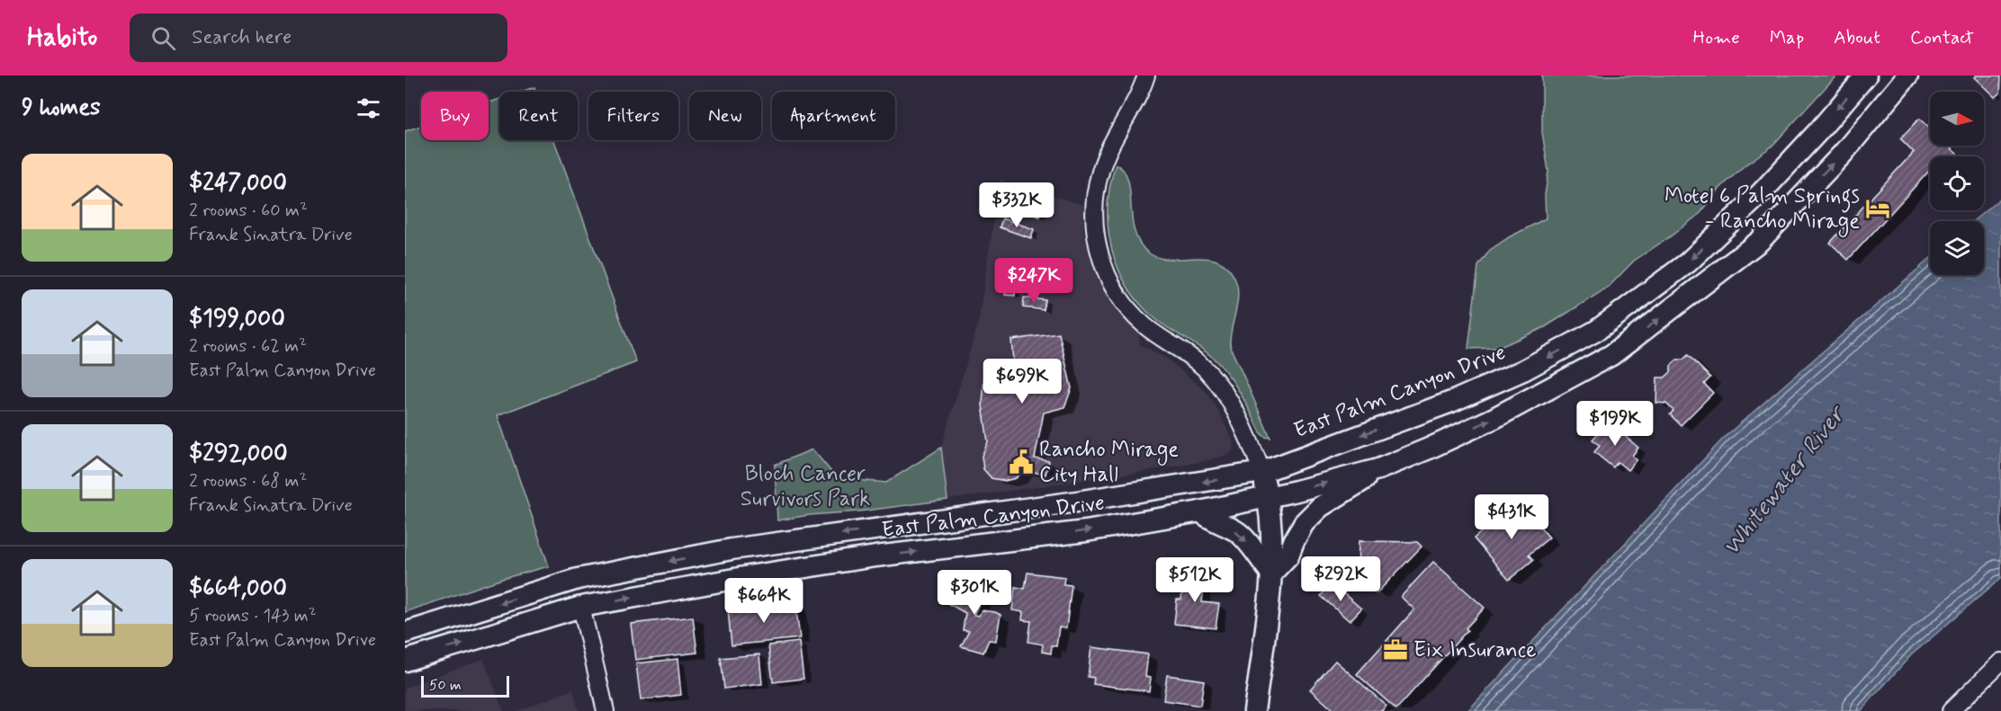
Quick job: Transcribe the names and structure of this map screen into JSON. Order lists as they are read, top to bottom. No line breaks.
{"streets":{"main road":["East Palm Canyon Drive"]},"water":["Whitewater River"],"parks":["Bloch Cancer Survivors Park"],"places":{"hotel":["Motel 6 Palm Springs - Rancho Mirage"],"public building":["Rancho Mirage City Hall"],"office":["Eix Insurance"]},"scale_bar":"50 m","north":"right","page":{"header":"Habito","search":"Search here","nav":["Home","Map","About","Contact"],"heading":"9 homes","chip":["Buy","Rent","Filters","New","Apartment"],"list":[{"name":"$247,000","note":"2 rooms · 60 m² · Frank Sinatra Drive"},{"name":"$199,000","note":"2 rooms · 62 m² · East Palm Canyon Drive"},{"name":"$292,000","note":"2 rooms · 68 m² · Frank Sinatra Drive"},{"name":"$664,000","note":"5 rooms · 143 m² · East Palm Canyon Drive"}],"price":["$332K","$247K","$699K","$199K","$431K","$292K","$512K","$301K","$664K"],"scale":"50 m"}}
